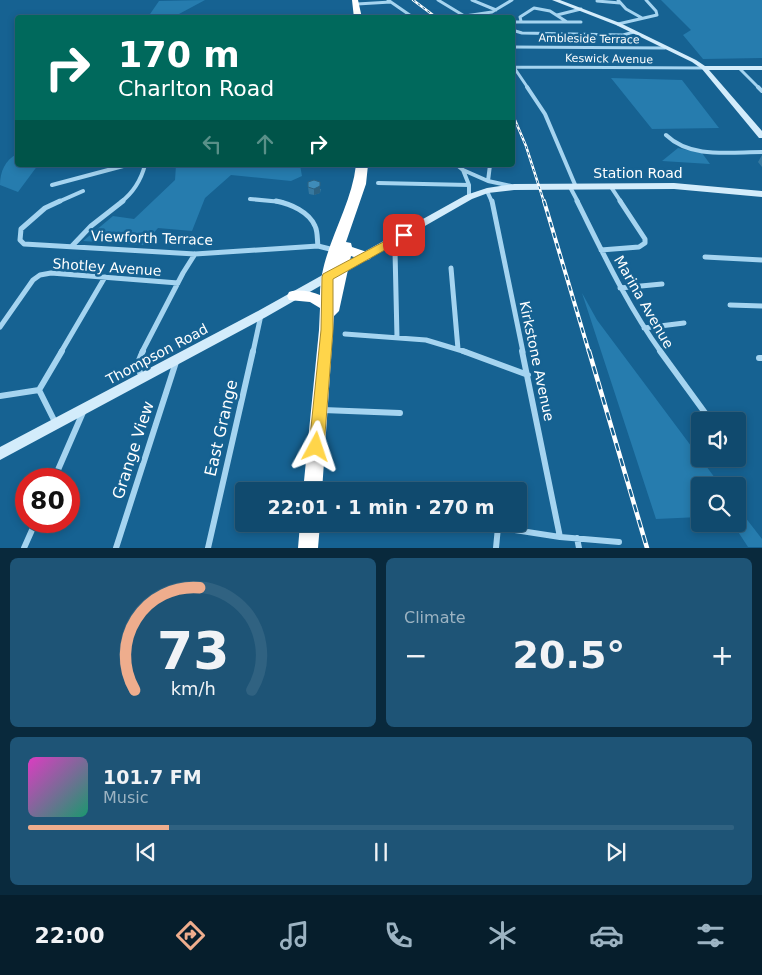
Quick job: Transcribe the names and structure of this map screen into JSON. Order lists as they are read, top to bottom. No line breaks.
{"streets":{"main road":["Station Road","Thompson Road"],"street":["Ambleside Terrace","Keswick Avenue","Viewforth Terrace","Shotley Avenue","Marina Avenue","Kirkstone Avenue","East Grange","Grange View"]},"crossings":[["Station Road","Marina Avenue"],["Station Road","Thompson Road"],["Station Road","Kirkstone Avenue"],["Thompson Road","East Grange"],["Thompson Road","Grange View"]],"page":{"turn":["170 m","Charlton Road"],"limit":"80","trip":"22:01 · 1 min · 270 m","tile":"Climate","heat":["−","20.5°","+"],"song":["101.7 FM","Music"],"tabs":"22:00","gauge":["73","km/h"]}}
